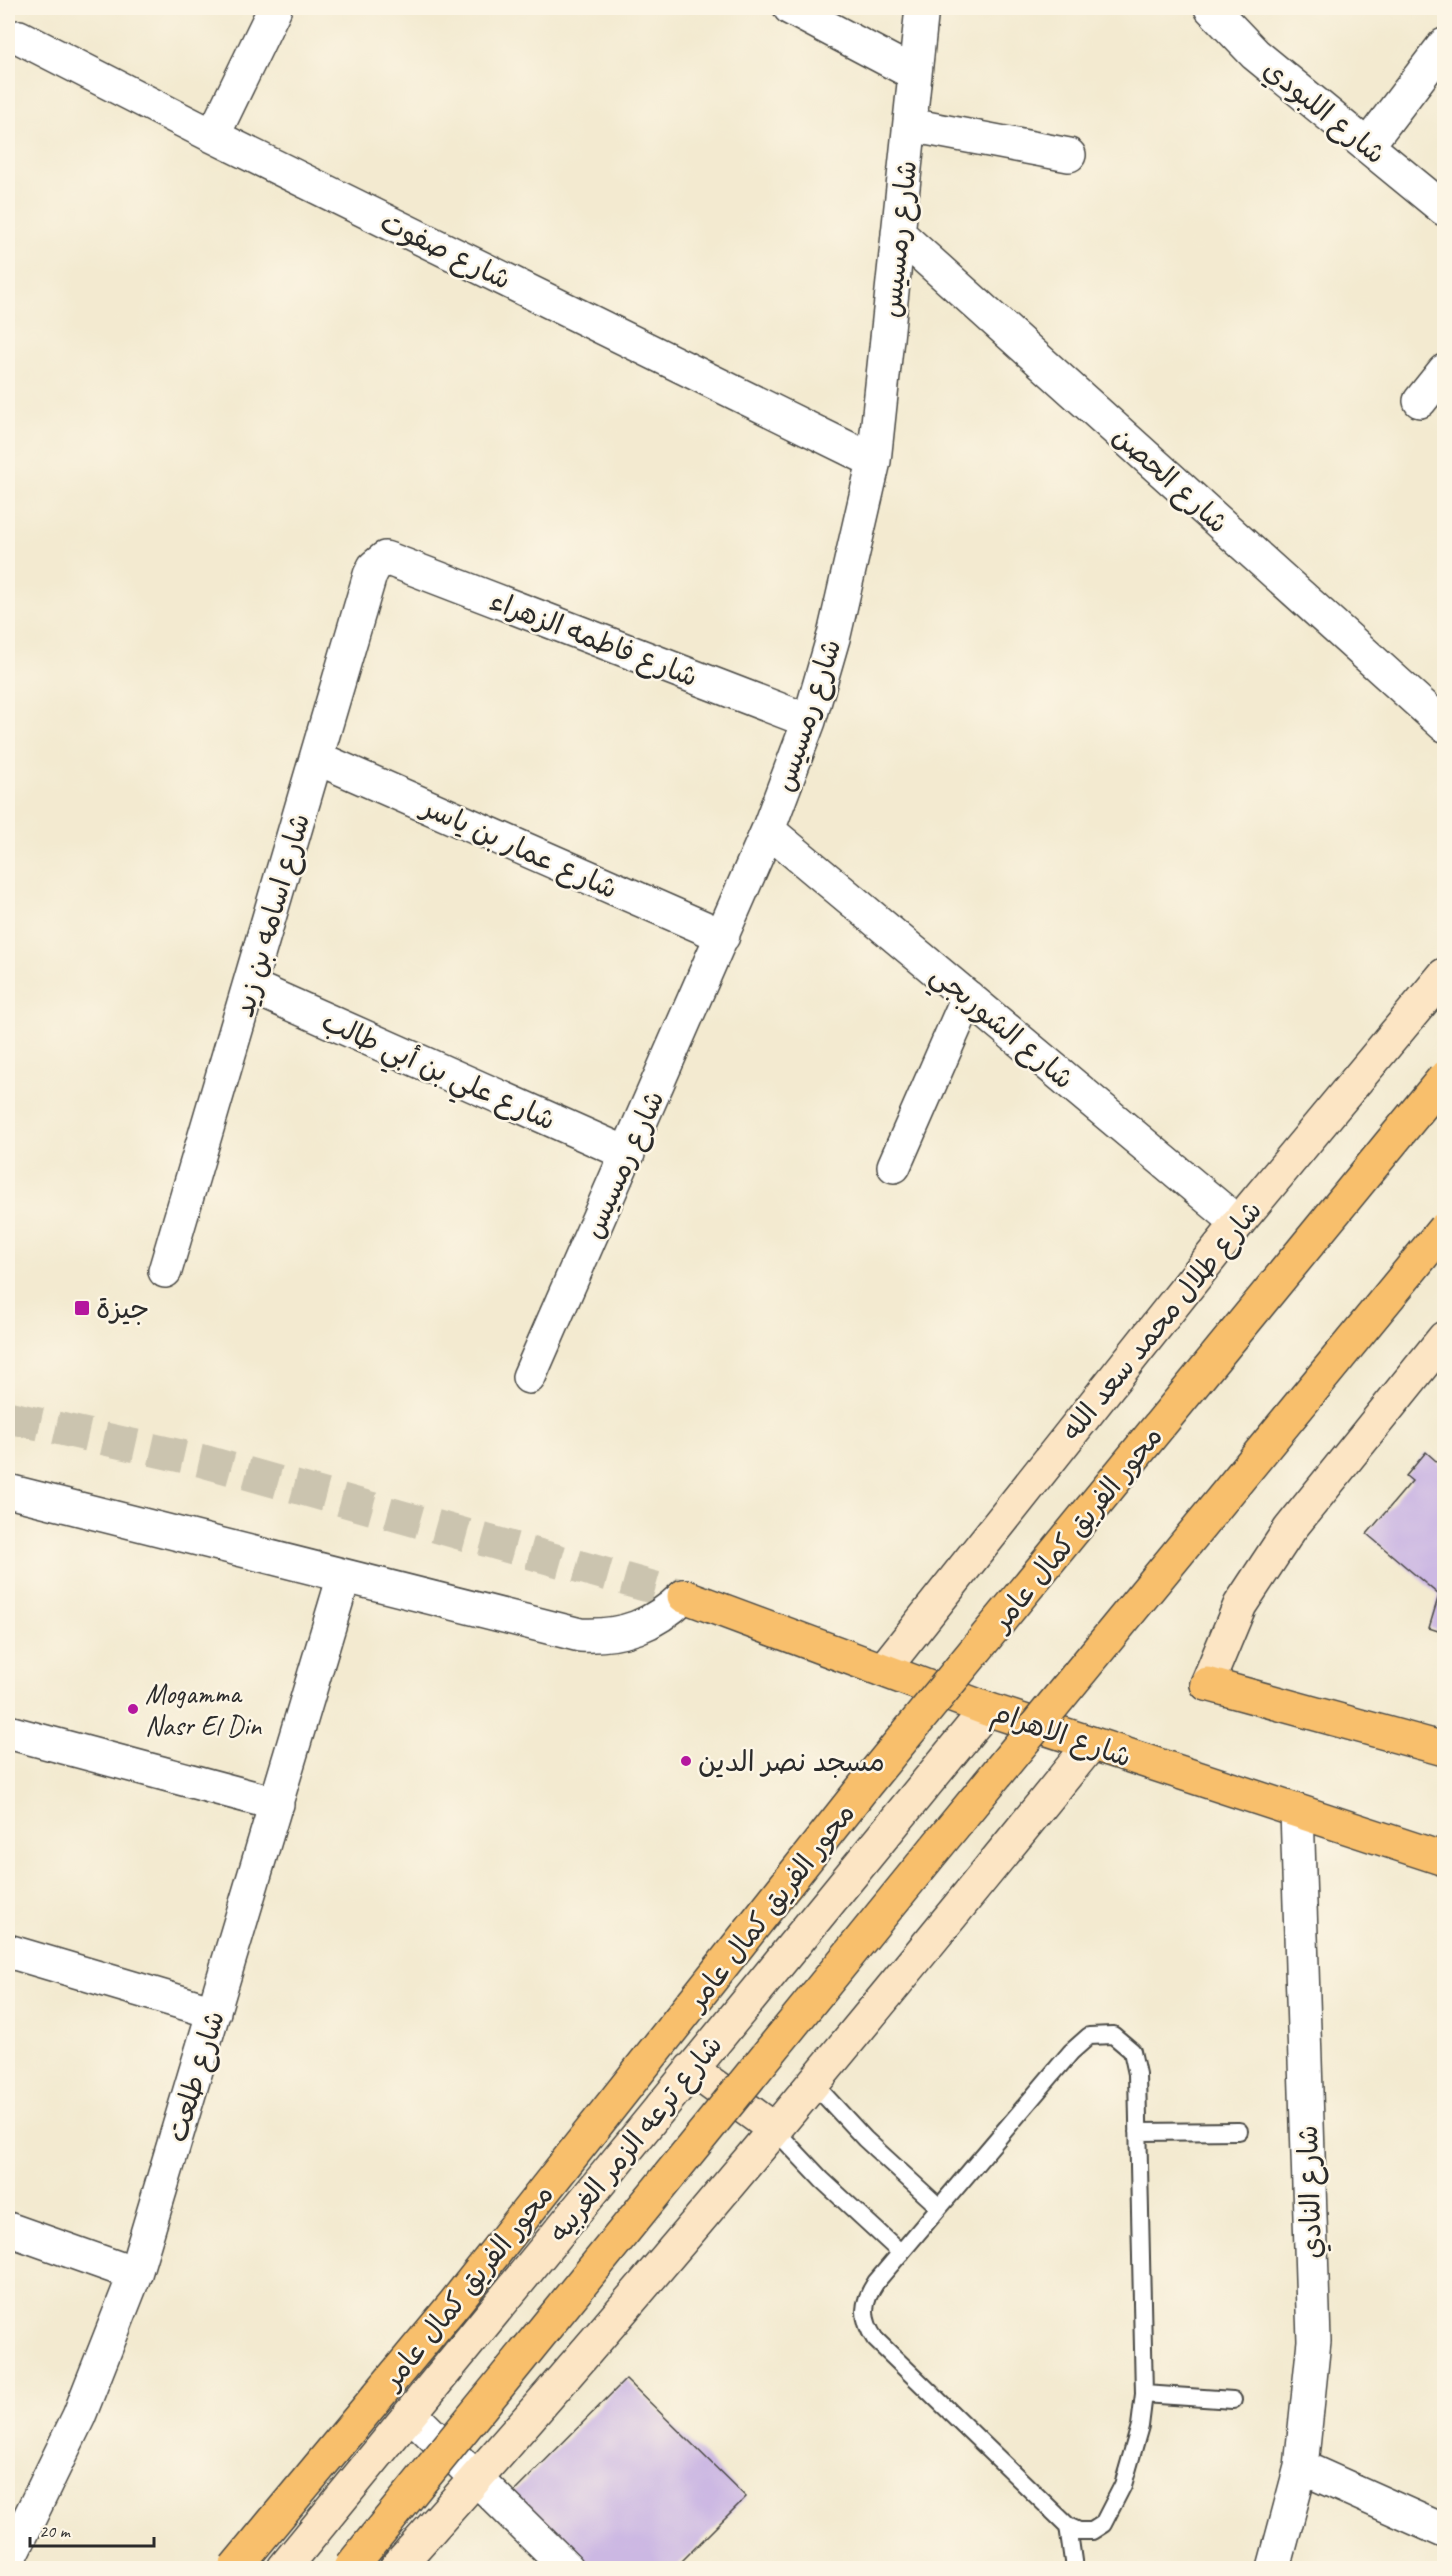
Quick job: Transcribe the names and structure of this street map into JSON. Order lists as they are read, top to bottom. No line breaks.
{"streets":{"main road":["شارع طلال محمد سعد الله","محور الفريق كمال عامر","شارع الاهرام","شارع ترعه الزمر الغربيه"],"street":["شارع اللبودي","شارع رمسيس","شارع صفوت","شارع الحصن","شارع فاطمه الزهراء","شارع عمار بن ياسر","شارع اسامه بن زيد","شارع الشوربجي","شارع علي بن أبي طالب","شارع طلعت","شارع النادي"]},"crossings":[["شارع رمسيس","شارع صفوت"],["شارع رمسيس","شارع الحصن"],["شارع رمسيس","شارع فاطمه الزهراء"],["شارع رمسيس","شارع عمار بن ياسر"],["شارع رمسيس","شارع الشوربجي"],["شارع رمسيس","شارع علي بن أبي طالب"],["شارع فاطمه الزهراء","شارع اسامه بن زيد"],["شارع عمار بن ياسر","شارع اسامه بن زيد"],["شارع اسامه بن زيد","شارع علي بن أبي طالب"],["شارع الشوربجي","شارع طلال محمد سعد الله"],["شارع طلال محمد سعد الله","شارع الاهرام"],["شارع الاهرام","شارع ترعه الزمر الغربيه"],["شارع الاهرام","شارع النادي"]],"places":{"transit":["جيزة"],"other":["Mogamma Nasr El Din","مسجد نصر الدين"]},"scale_bar":"20 m"}
